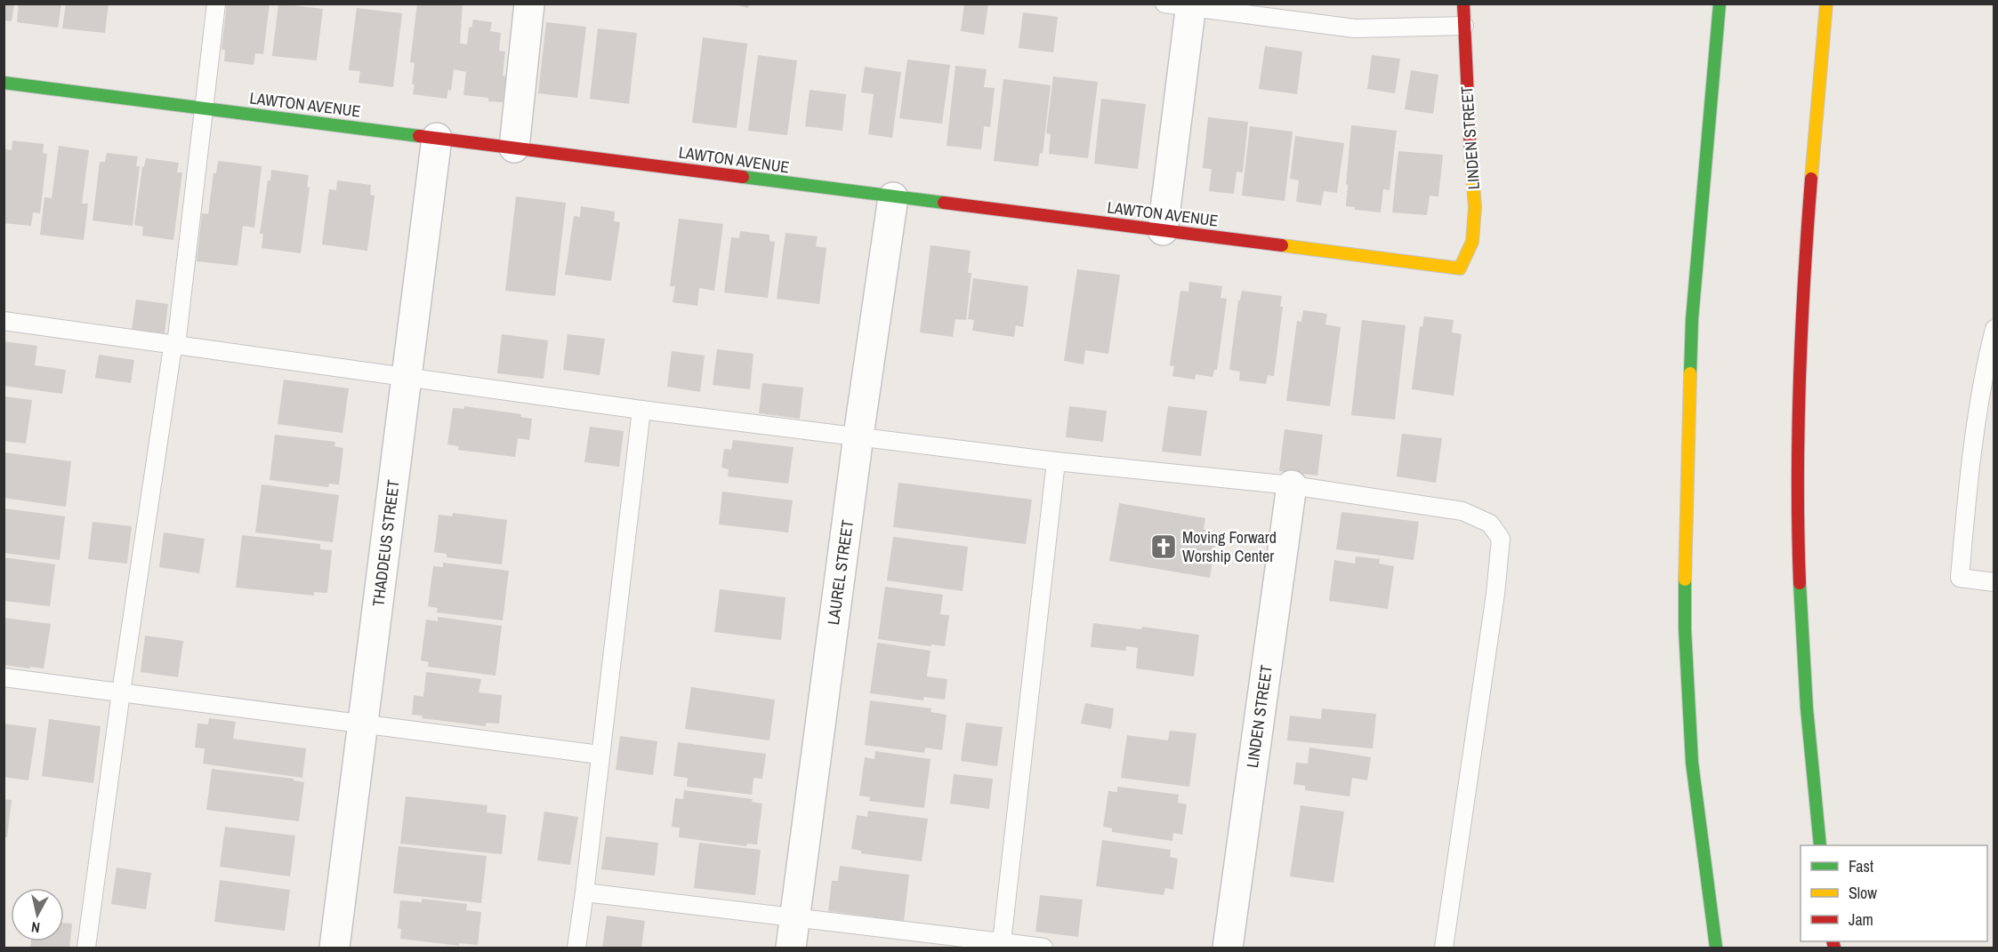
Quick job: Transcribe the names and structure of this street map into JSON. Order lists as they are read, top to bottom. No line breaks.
{"streets":{"main road":["LAWTON AVENUE","LINDEN STREET"],"street":["THADDEUS STREET","LAUREL STREET"]},"crossings":[["LAWTON AVENUE","LINDEN STREET"],["LAWTON AVENUE","THADDEUS STREET"],["LAWTON AVENUE","LAUREL STREET"]],"places":{"church":["Moving Forward Worship Center"]},"legend":["Fast","Slow","Jam"],"north":"bottom"}
